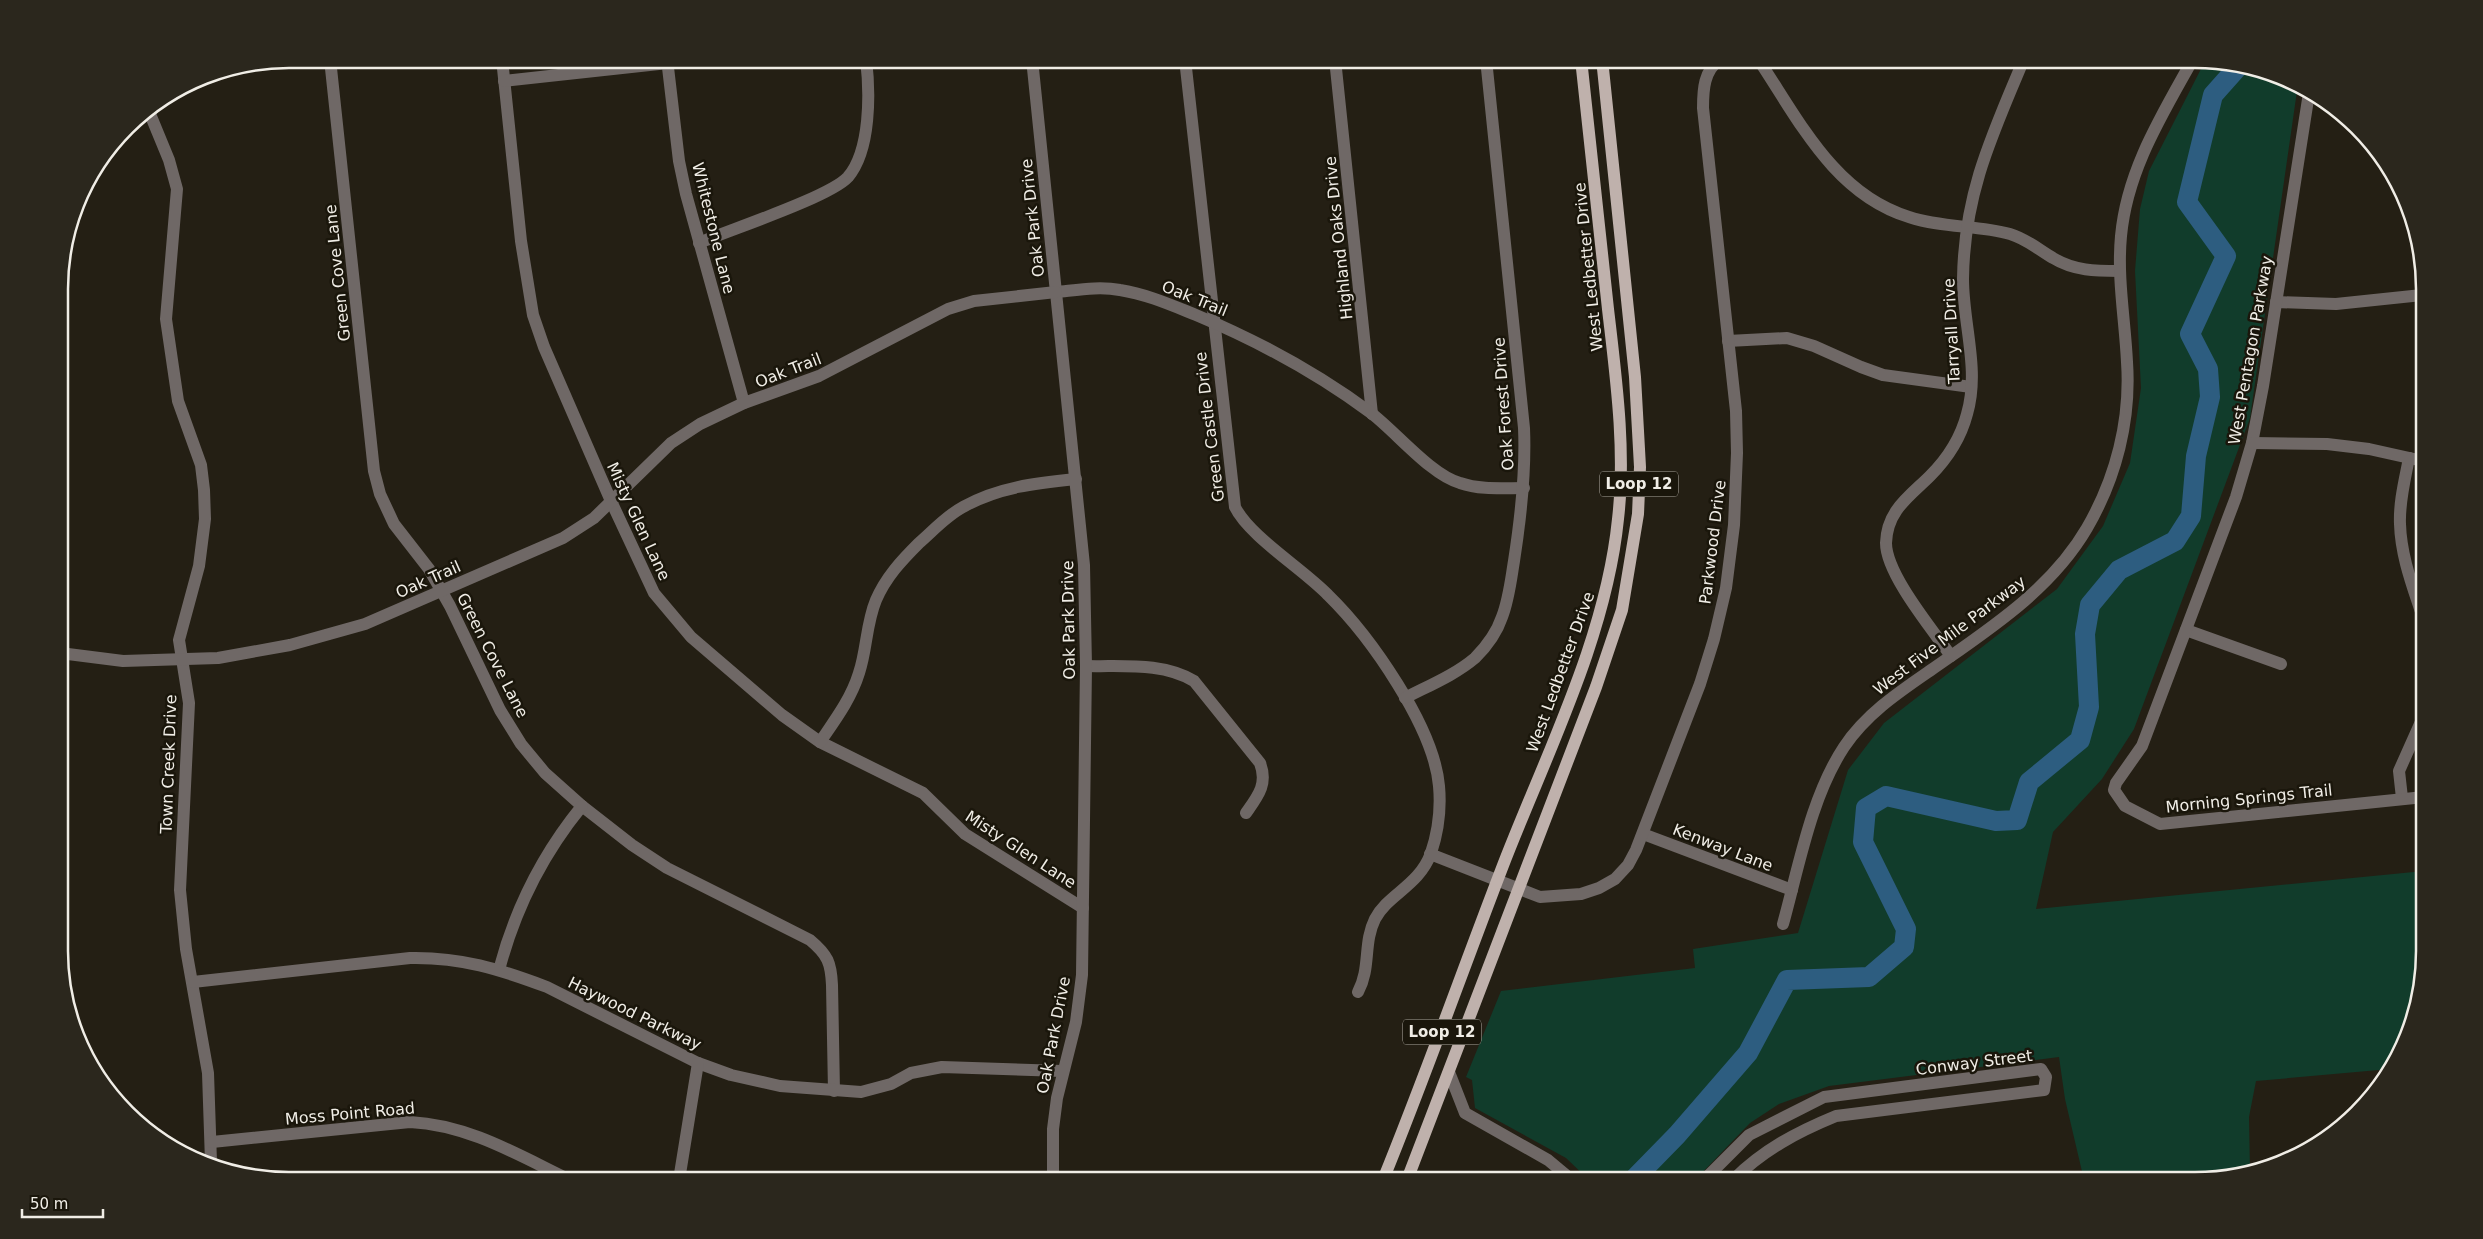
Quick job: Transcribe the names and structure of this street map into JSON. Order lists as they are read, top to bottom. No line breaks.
{"streets":{"main road":["West Ledbetter Drive","Loop 12"],"street":["Oak Park Drive","Whitestone Lane","Highland Oaks Drive","Green Cove Lane","Oak Trail","Tarryall Drive","West Pentagon Parkway","Oak Forest Drive","Green Castle Drive","Misty Glen Lane","Parkwood Drive","West Five Mile Parkway","Town Creek Drive","Morning Springs Trail","Kenway Lane","Haywood Parkway","Conway Street","Moss Point Road"]},"crossings":[["Oak Park Drive","Oak Trail"],["Oak Park Drive","Misty Glen Lane"],["Oak Park Drive","Haywood Parkway"],["Whitestone Lane","Oak Trail"],["Highland Oaks Drive","Oak Trail"],["West Ledbetter Drive","Parkwood Drive"],["Green Cove Lane","Oak Trail"],["Green Cove Lane","Haywood Parkway"],["Oak Trail","Oak Forest Drive"],["Oak Trail","Green Castle Drive"],["Oak Trail","Misty Glen Lane"],["Oak Trail","Town Creek Drive"],["Tarryall Drive","West Five Mile Parkway"],["West Pentagon Parkway","Morning Springs Trail"],["Oak Forest Drive","Green Castle Drive"],["Green Castle Drive","Parkwood Drive"],["Loop 12","Parkwood Drive"],["Parkwood Drive","Kenway Lane"],["West Five Mile Parkway","Kenway Lane"],["Town Creek Drive","Haywood Parkway"],["Town Creek Drive","Moss Point Road"]],"scale_bar":"50 m"}
